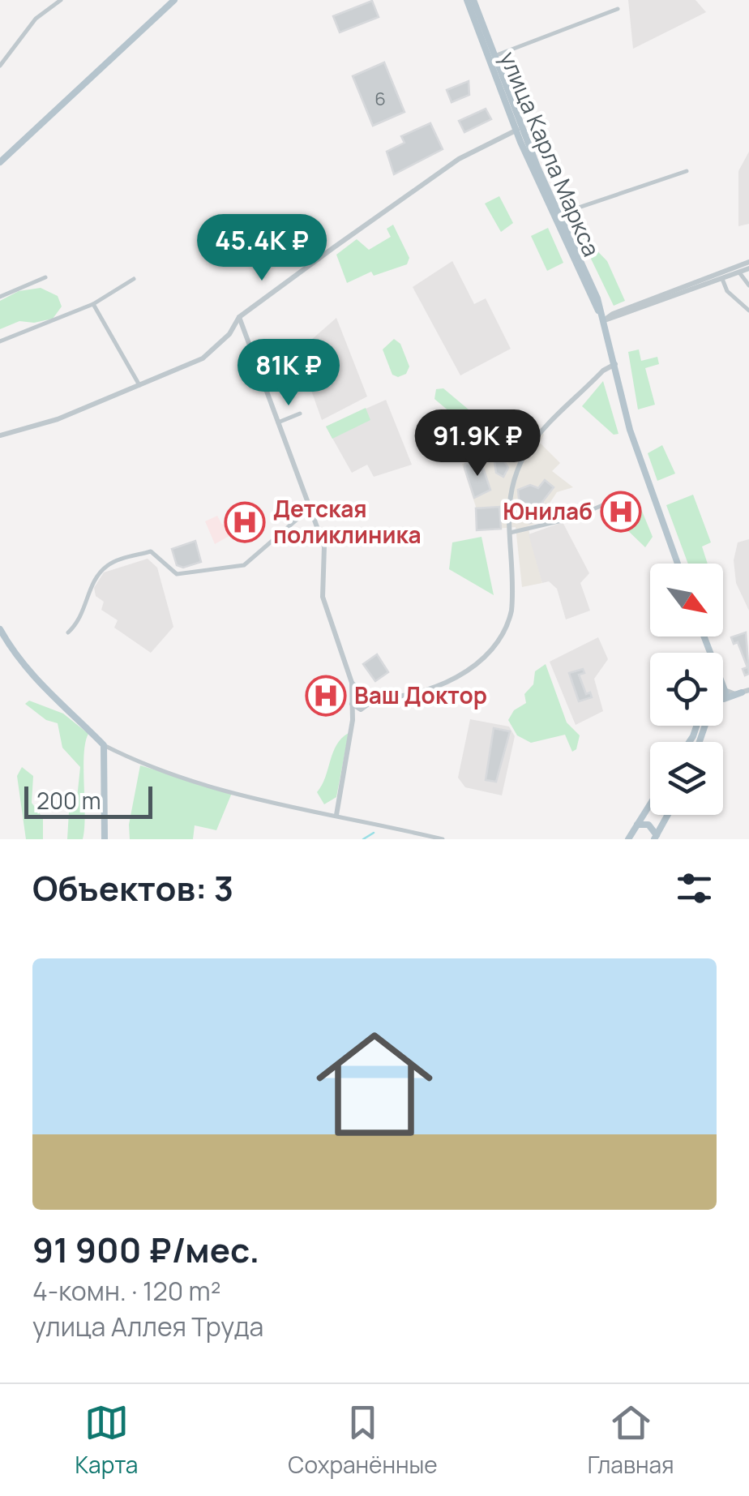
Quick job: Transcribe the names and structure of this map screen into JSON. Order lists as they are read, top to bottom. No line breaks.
{"streets":{"main road":["улица Карла Маркса"]},"places":{"hospital":["Юнилаб","Детская поликлиника","Ваш Доктор"]},"house_numbers":["6"],"scale_bar":"200 m","north":"bottom right","page":{"price":["45.4K ₽","81K ₽","91.9K ₽"],"scale":"200 m","heading":"Объектов: 3","list":[{"name":"91 900 ₽/мес.","note":"4-комн. · 120 m² · улица Аллея Труда"}],"tabs":["Карта","Сохранённые","Главная"]}}
